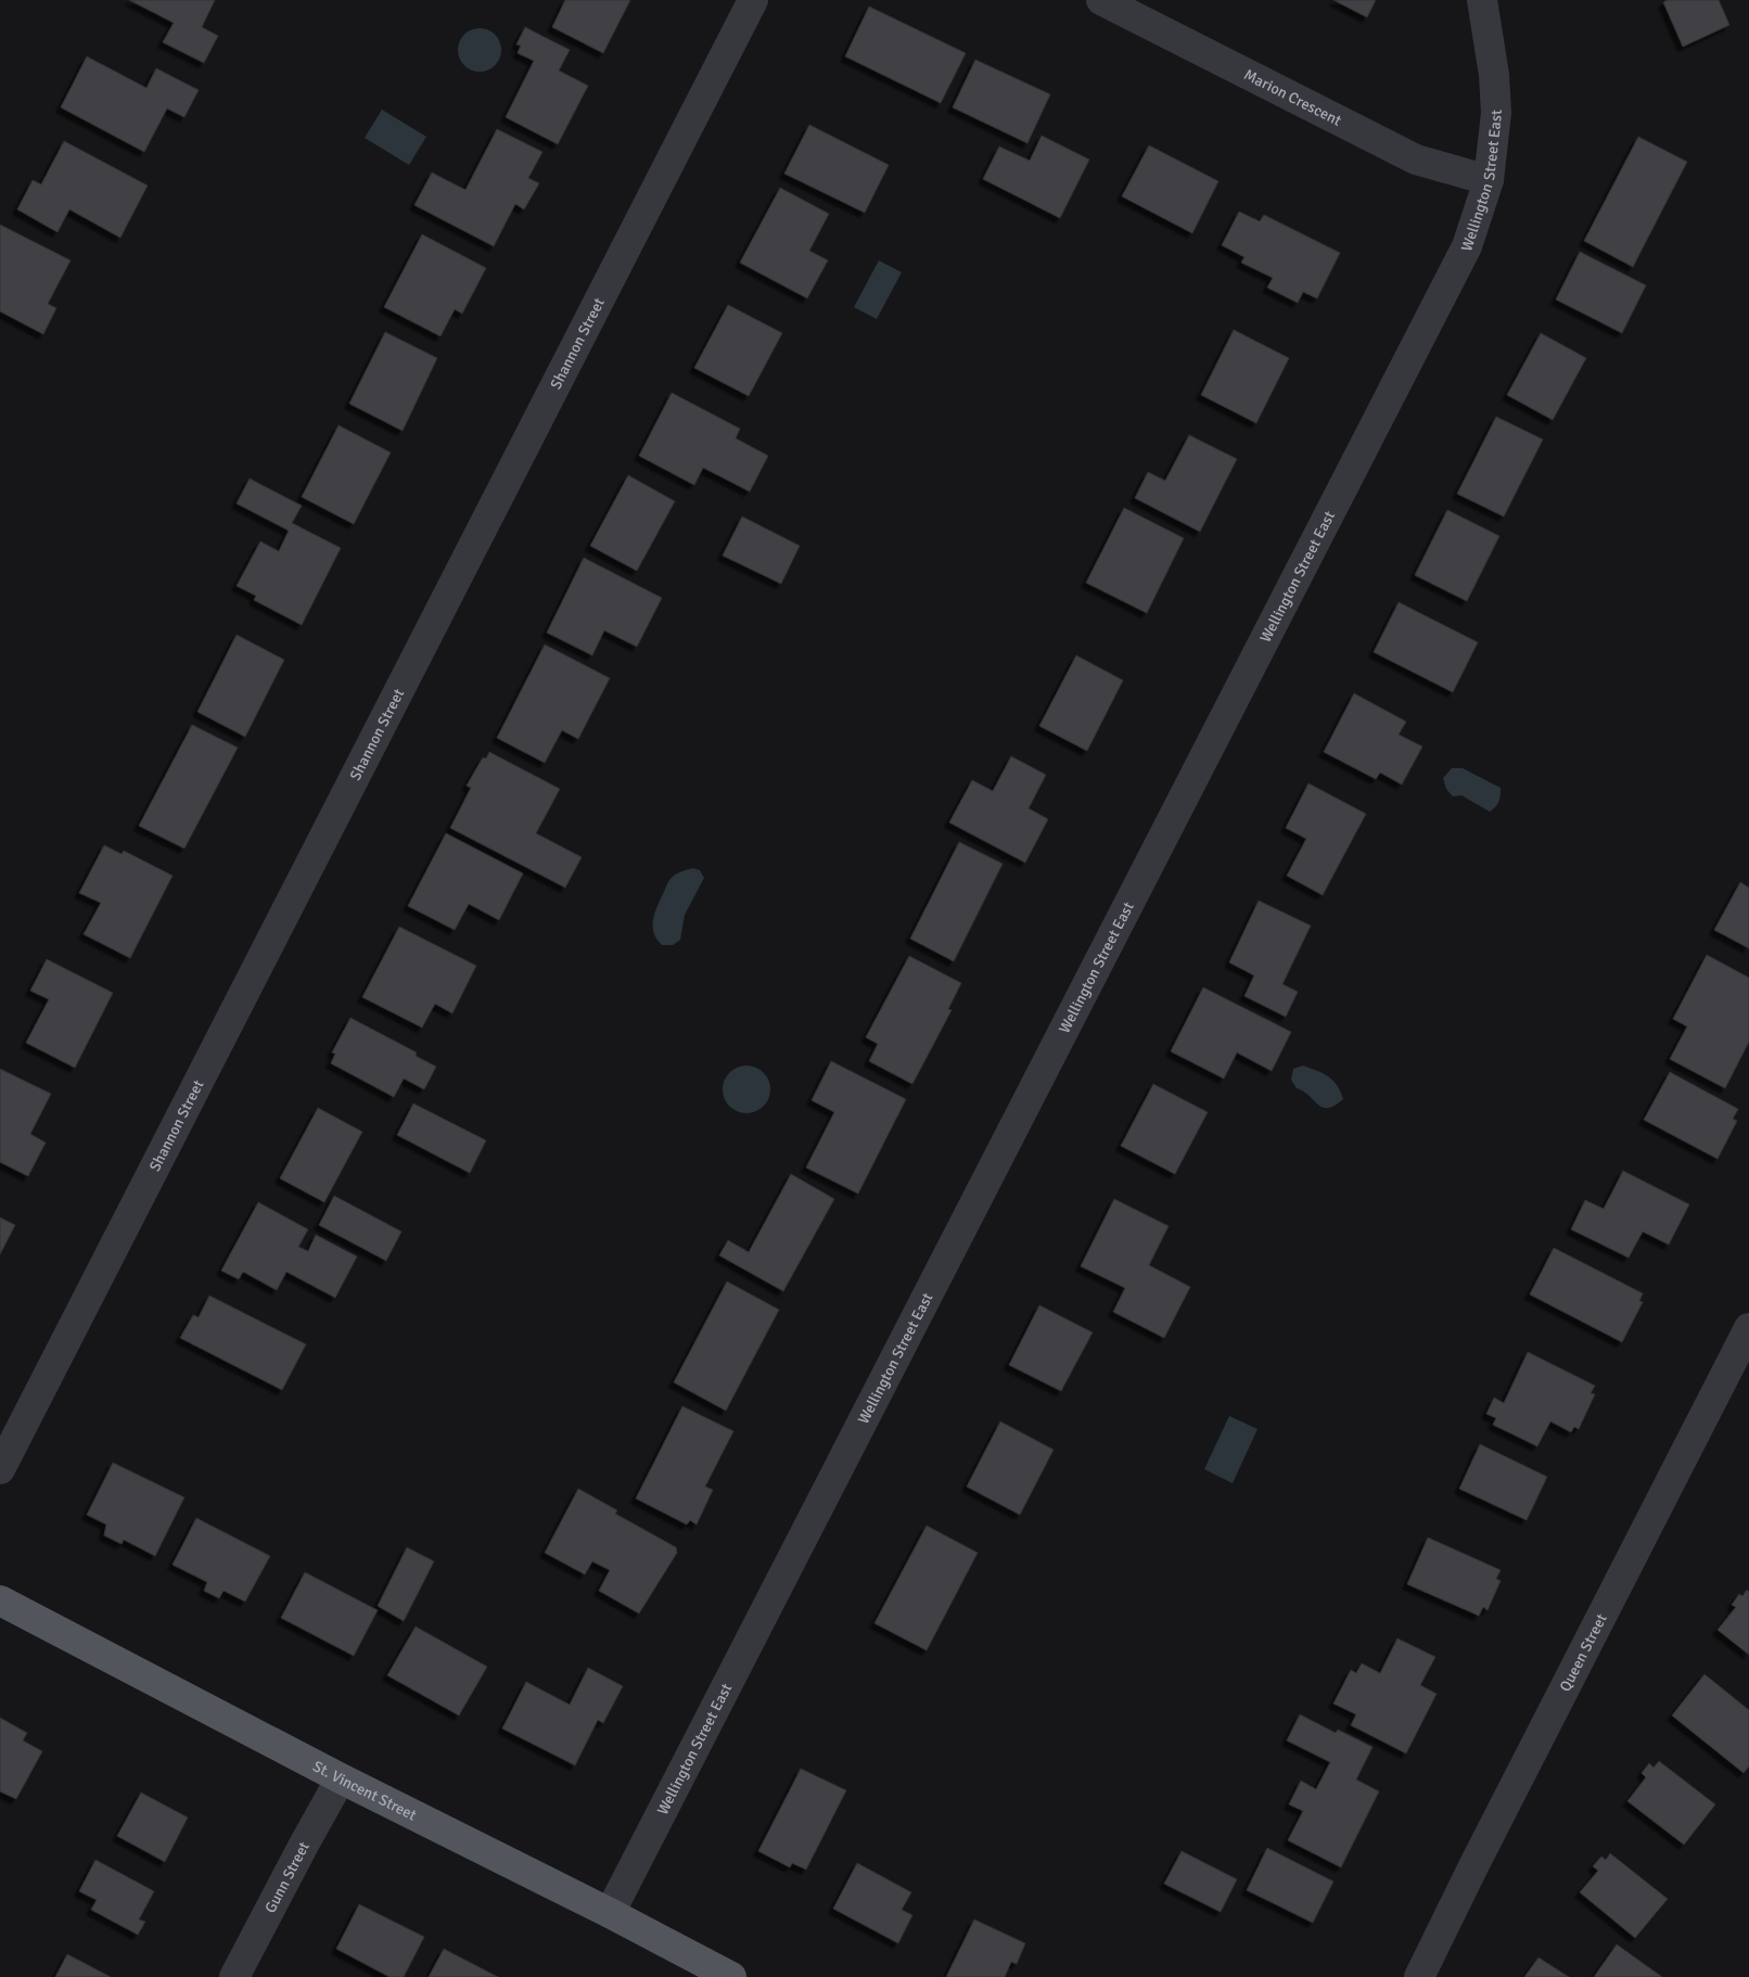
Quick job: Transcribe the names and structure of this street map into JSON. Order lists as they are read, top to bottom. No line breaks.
{"streets":{"main road":["St. Vincent Street"],"street":["Marion Crescent","Wellington Street East","Shannon Street","Queen Street","Gunn Street"]},"crossings":[["Marion Crescent","Wellington Street East"],["Wellington Street East","St. Vincent Street"],["St. Vincent Street","Gunn Street"]]}
